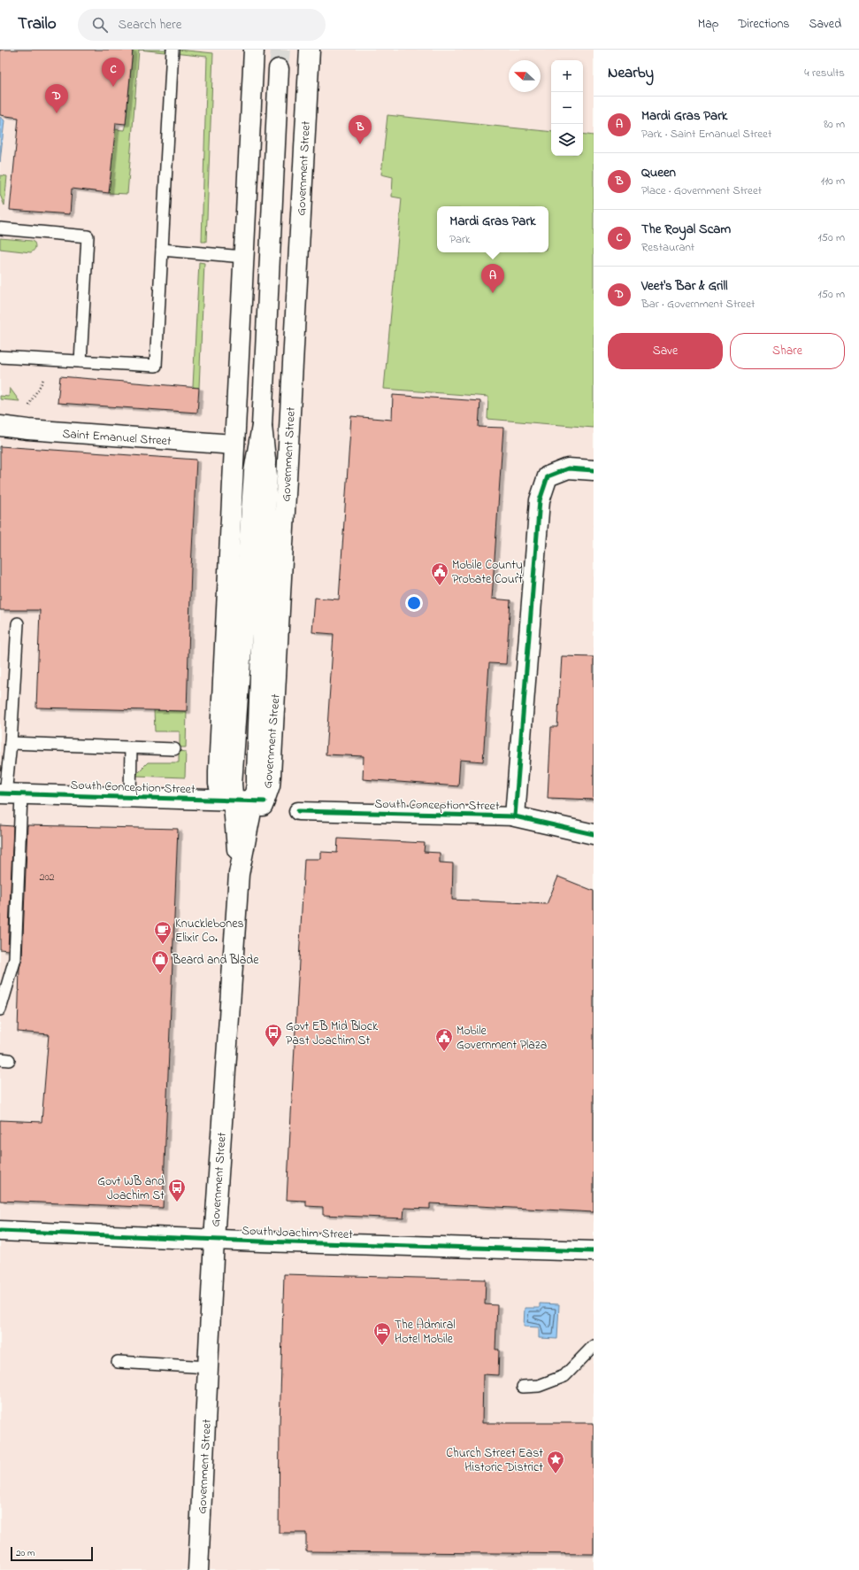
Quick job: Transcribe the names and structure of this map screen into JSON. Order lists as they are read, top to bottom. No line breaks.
{"streets":{"main road":["Government Street","Saint Emanuel Street","South Conception Street","South Joachim Street"]},"crossings":[["Government Street","Saint Emanuel Street"],["Government Street","South Conception Street"],["Government Street","South Joachim Street"]],"places":{"public building":["Mobile County Probate Court","Mobile Government Plaza"],"cafe":["Knucklebones Elixir Co."],"shop":["Beard and Blade"],"bus stop":["Govt EB Mid Block Past Joachim St","Govt WB and Joachim St"],"hotel":["The Admiral Hotel Mobile"],"place":["Church Street East Historic District"]},"house_numbers":["202"],"scale_bar":"20 m","north":"left","page":{"header":"Trailo","search":"Search here","nav":["Map","Directions","Saved"],"heading":["Nearby","4 results"],"pins":["C","D","B","A"],"map_buttons":["+","−"],"list":[{"mark":"A","name":"Mardi Gras Park","note":"Park · Saint Emanuel Street","value":"80 m"},{"mark":"B","name":"Queen","note":"Place · Government Street","value":"110 m"},{"mark":"C","name":"The Royal Scam","note":"Restaurant","value":"150 m"},{"mark":"D","name":"Veet's Bar & Grill","note":"Bar · Government Street","value":"150 m"}],"popup":["Mardi Gras Park","Park"],"buttons":["Save","Share"],"scale":"20 m"}}
